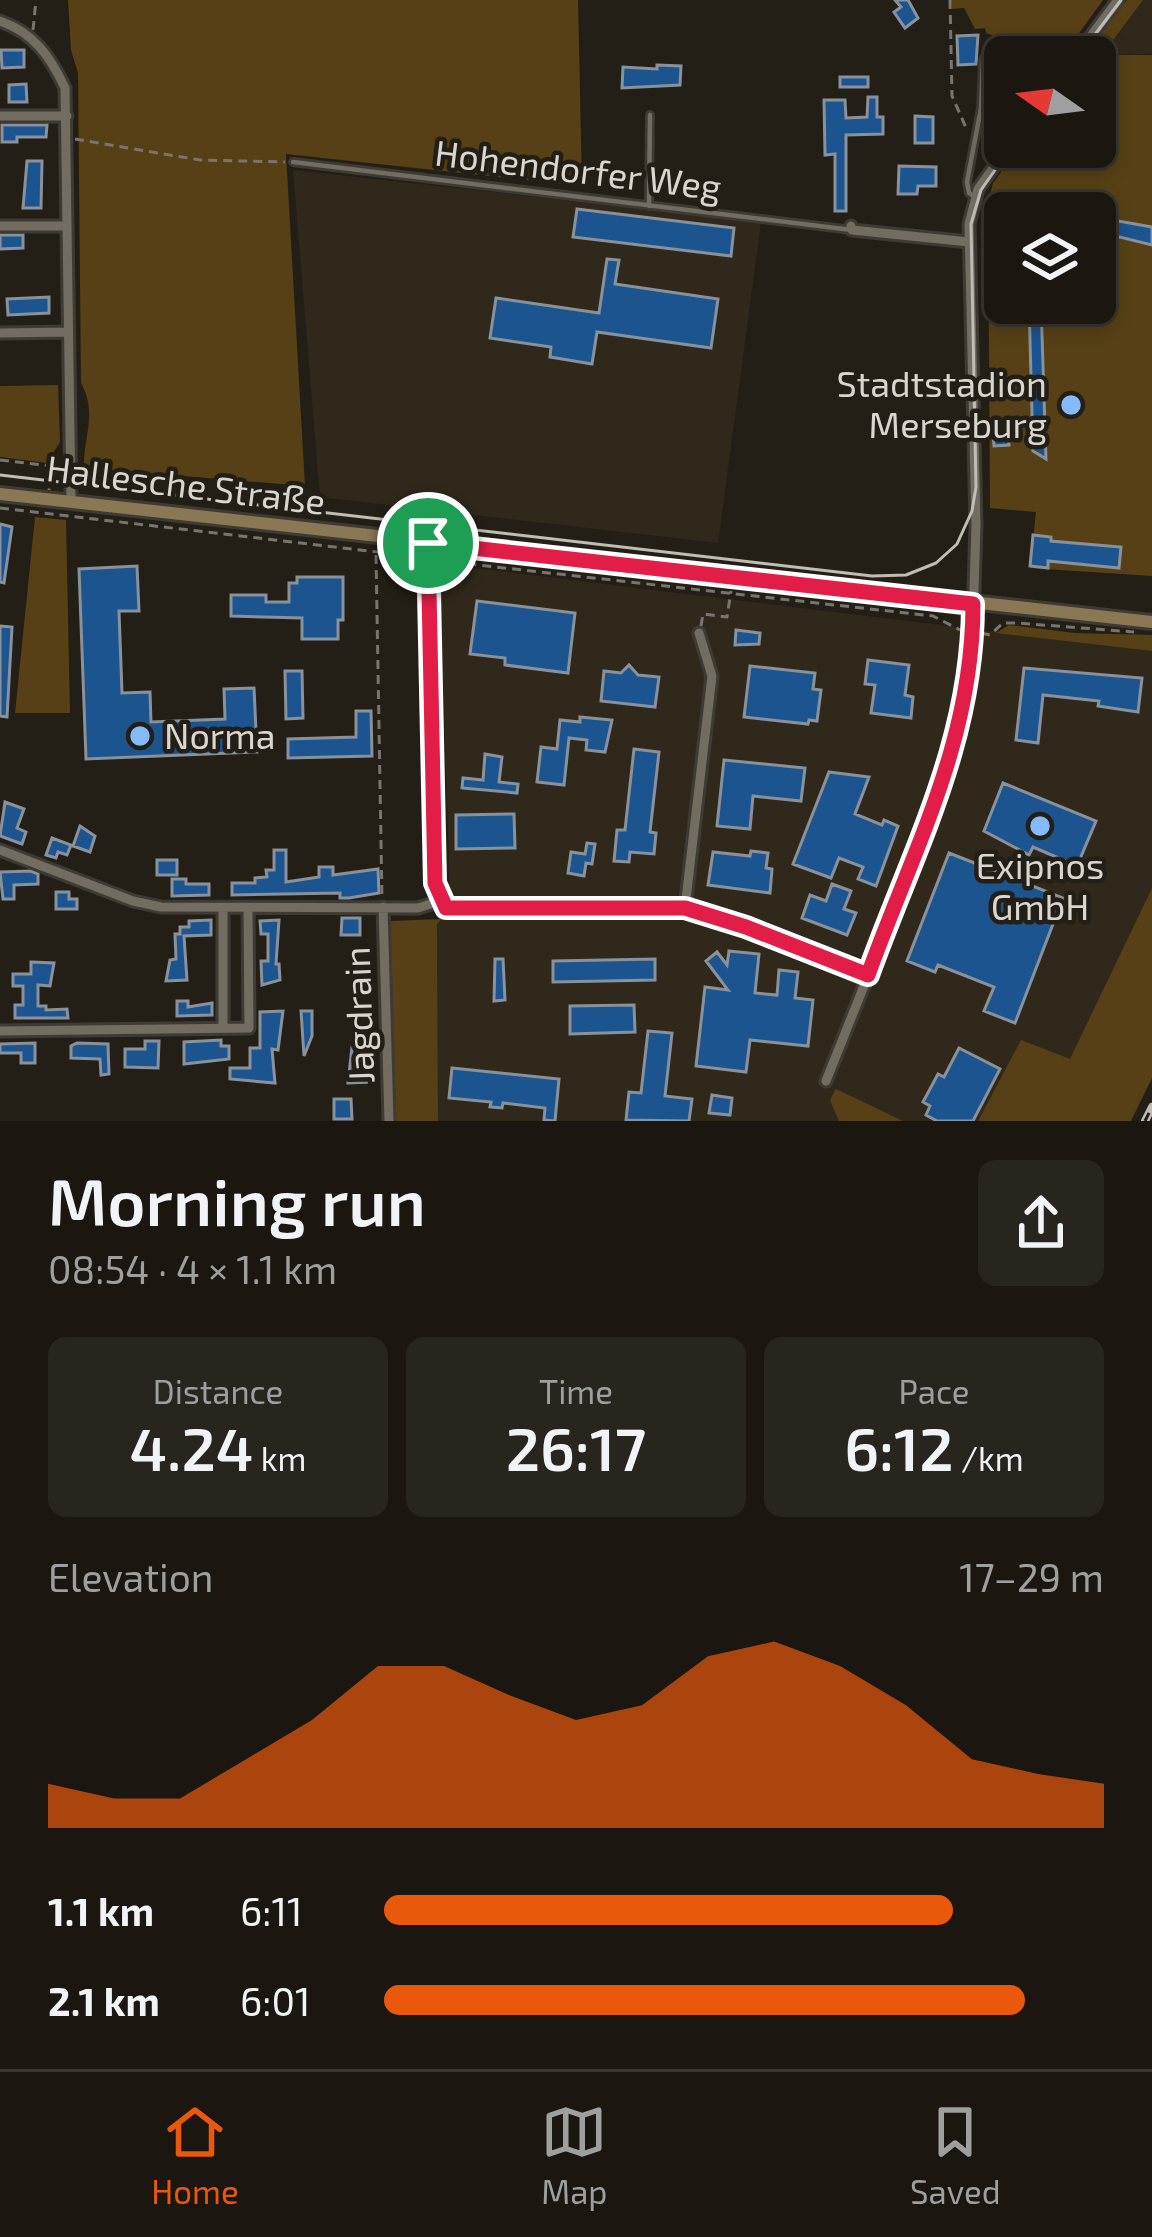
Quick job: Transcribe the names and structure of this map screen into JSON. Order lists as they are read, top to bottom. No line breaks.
{"streets":{"street":["Hallesche Straße","Jagdrain"],"lane":["Hohendorfer Weg"]},"places":["Stadtstadion Merseburg","Norma","Exipnos GmbH"],"north":"left","page":{"heading":["Morning run","08:54 · 4 × 1.1 km"],"stats":[["Distance","4.24 km"],["Time","26:17"],["Pace","6:12 /km"]],"chart":["Elevation","17–29 m"],"list":[{"name":"1.1 km","note":"6:11"},{"name":"2.1 km","note":"6:01"}],"tabs":["Home","Map","Saved"]}}
